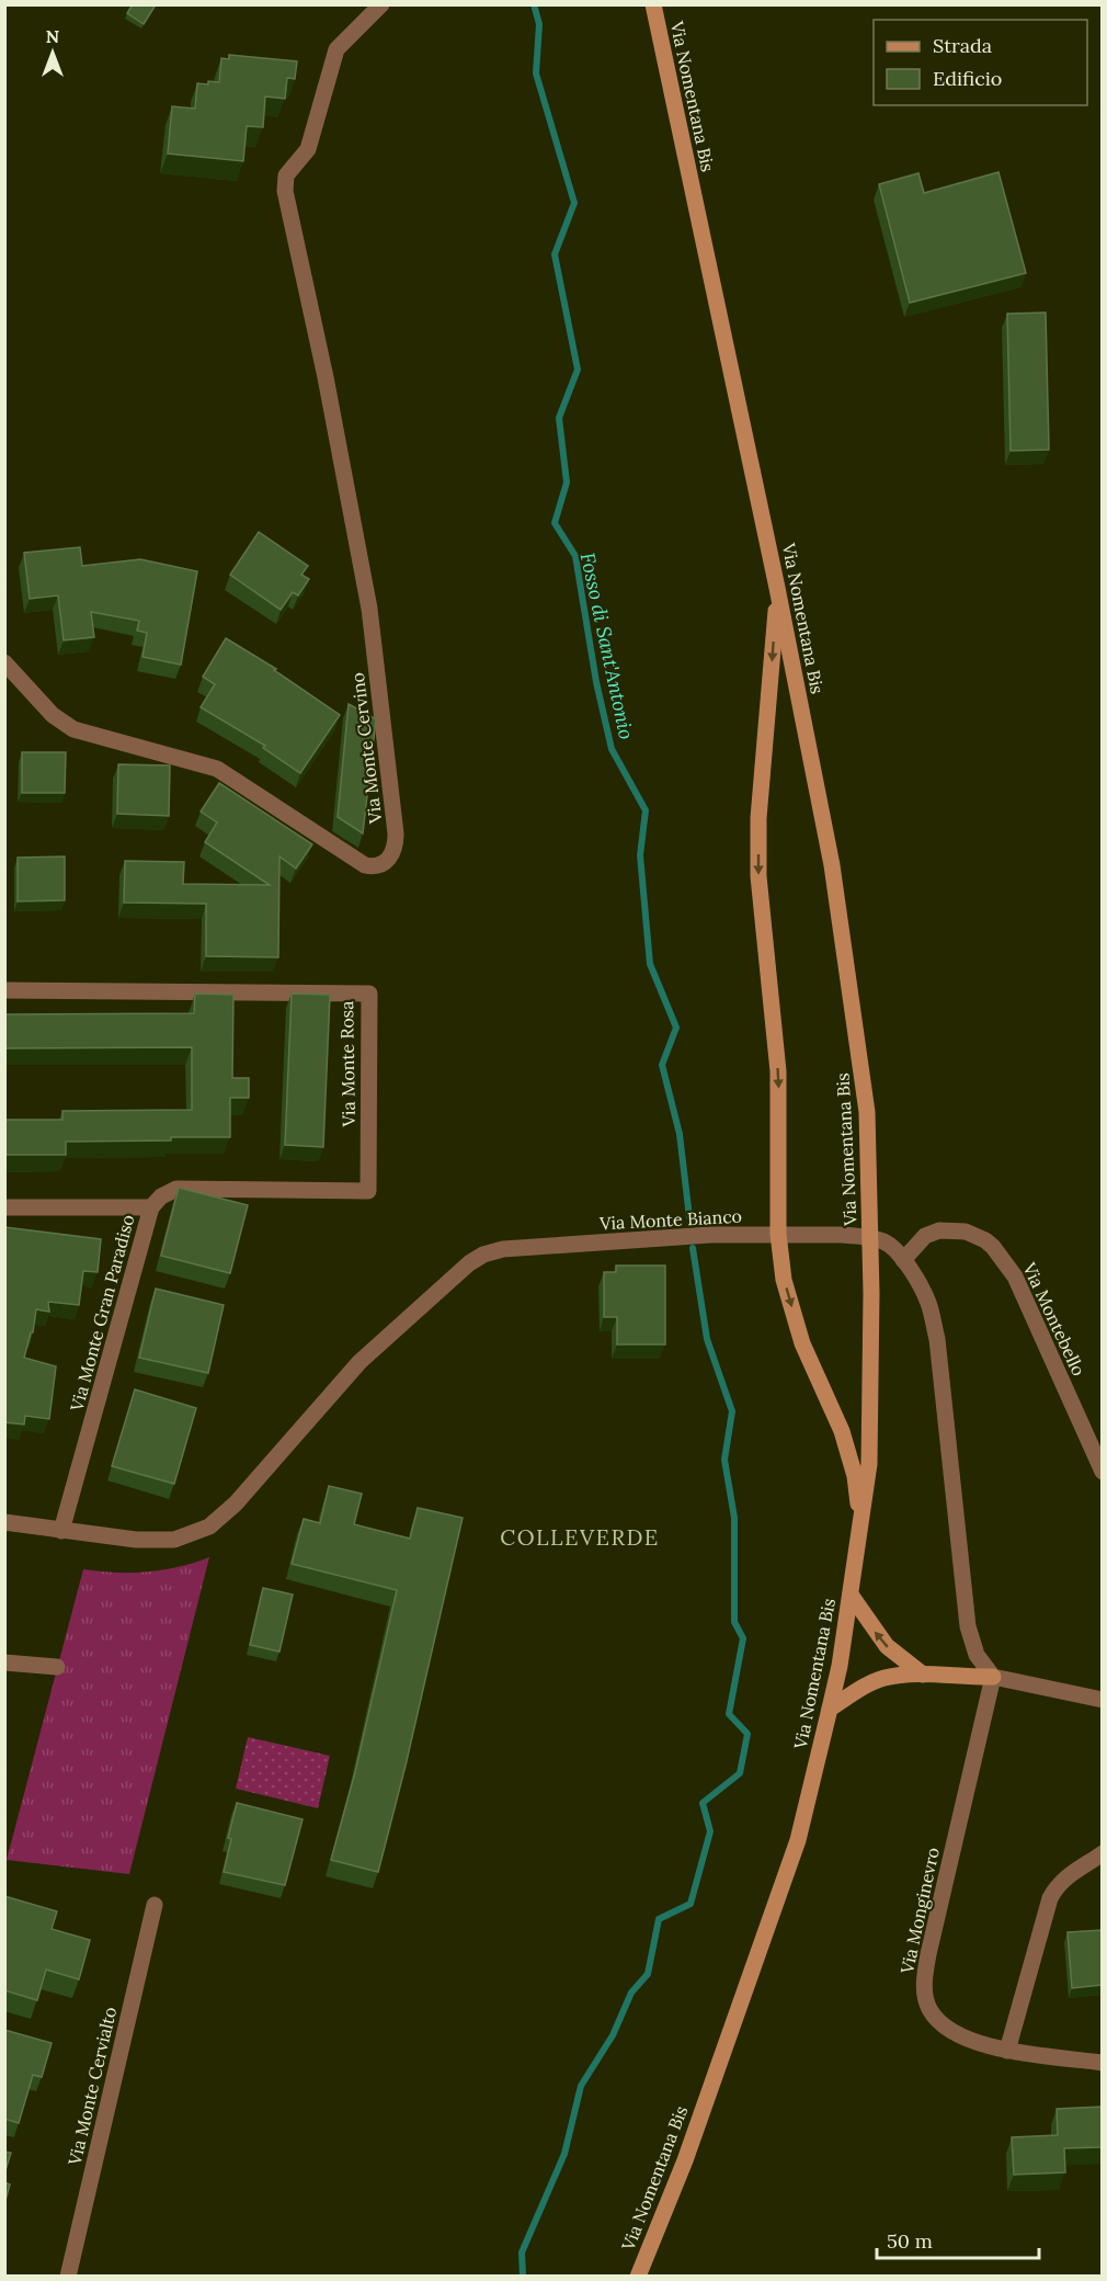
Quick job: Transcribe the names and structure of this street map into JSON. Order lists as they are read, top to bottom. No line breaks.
{"streets":{"main road":["Via Nomentana Bis"],"street":["Via Monte Cervino","Via Monte Rosa","Via Monte Bianco","Via Monte Gran Paradiso","Via Montebello","Via Monginevro","Via Monte Cervialto"]},"crossings":[["Via Monte Rosa","Via Monte Gran Paradiso"],["Via Monte Bianco","Via Monte Gran Paradiso"],["Via Monte Bianco","Via Montebello"],["Via Monte Bianco","Via Monginevro"]],"districts":["COLLEVERDE"],"water":["Fosso di Sant'Antonio"],"legend":["Strada","Edificio"],"scale_bar":"50 m","north":"top"}
